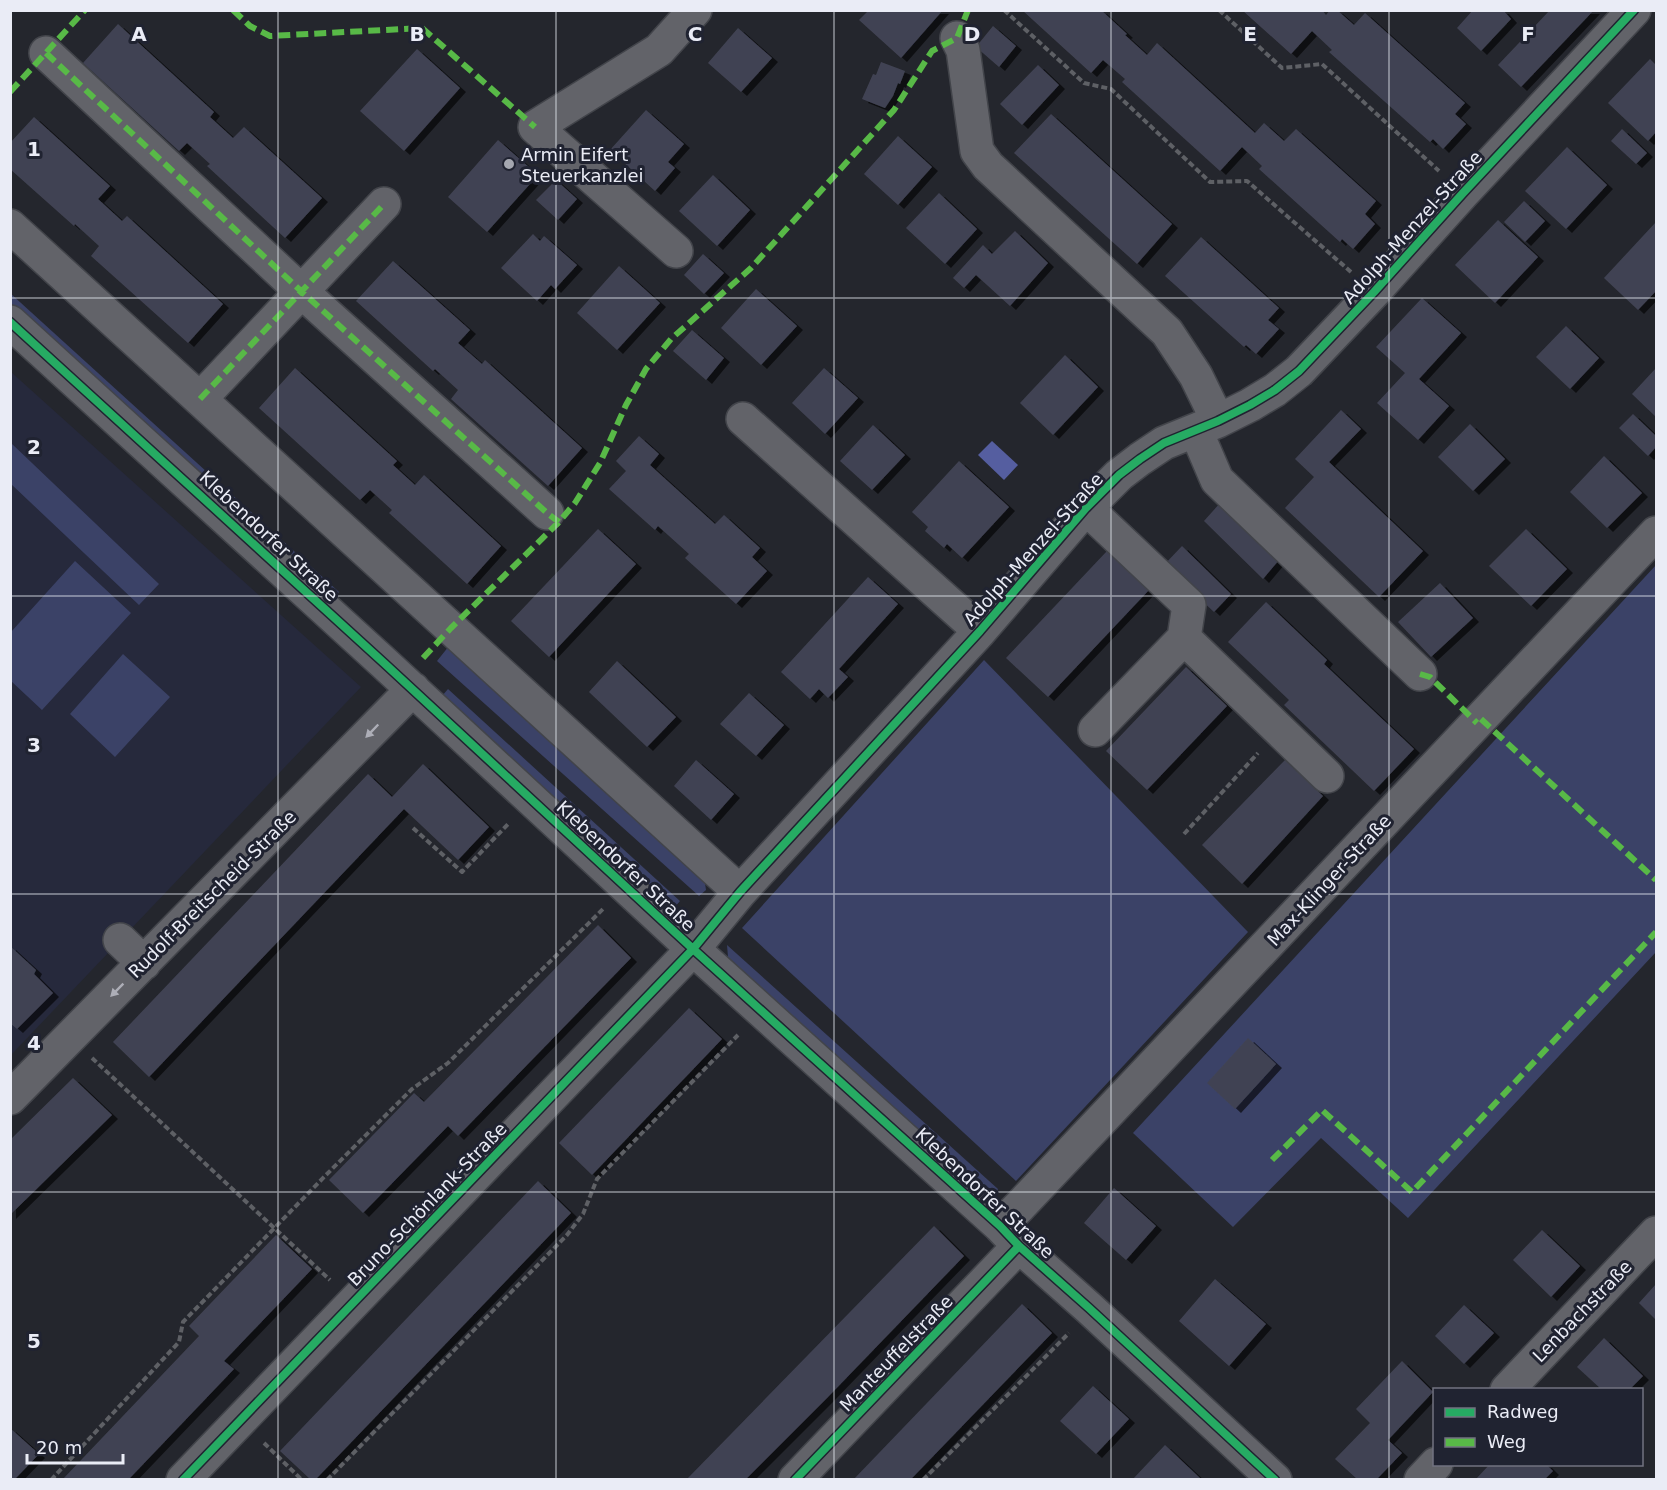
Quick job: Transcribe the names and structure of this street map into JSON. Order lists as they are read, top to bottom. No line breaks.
{"streets":{"street":["Adolph-Menzel-Straße","Klebendorfer Straße","Max-Klinger-Straße","Rudolf-Breitscheid-Straße","Bruno-Schönlank-Straße","Lenbachstraße","Manteuffelstraße"]},"crossings":[["Adolph-Menzel-Straße","Klebendorfer Straße"],["Adolph-Menzel-Straße","Bruno-Schönlank-Straße"],["Klebendorfer Straße","Max-Klinger-Straße"],["Klebendorfer Straße","Rudolf-Breitscheid-Straße"],["Klebendorfer Straße","Bruno-Schönlank-Straße"],["Klebendorfer Straße","Manteuffelstraße"],["Max-Klinger-Straße","Manteuffelstraße"]],"one_way":["Rudolf-Breitscheid-Straße"],"places":["Armin Eifert Steuerkanzlei"],"legend":["Radweg","Weg"],"scale_bar":"20 m","grid":{"columns":["A","B","C","D","E","F"],"rows":["1","2","3","4","5"]}}
